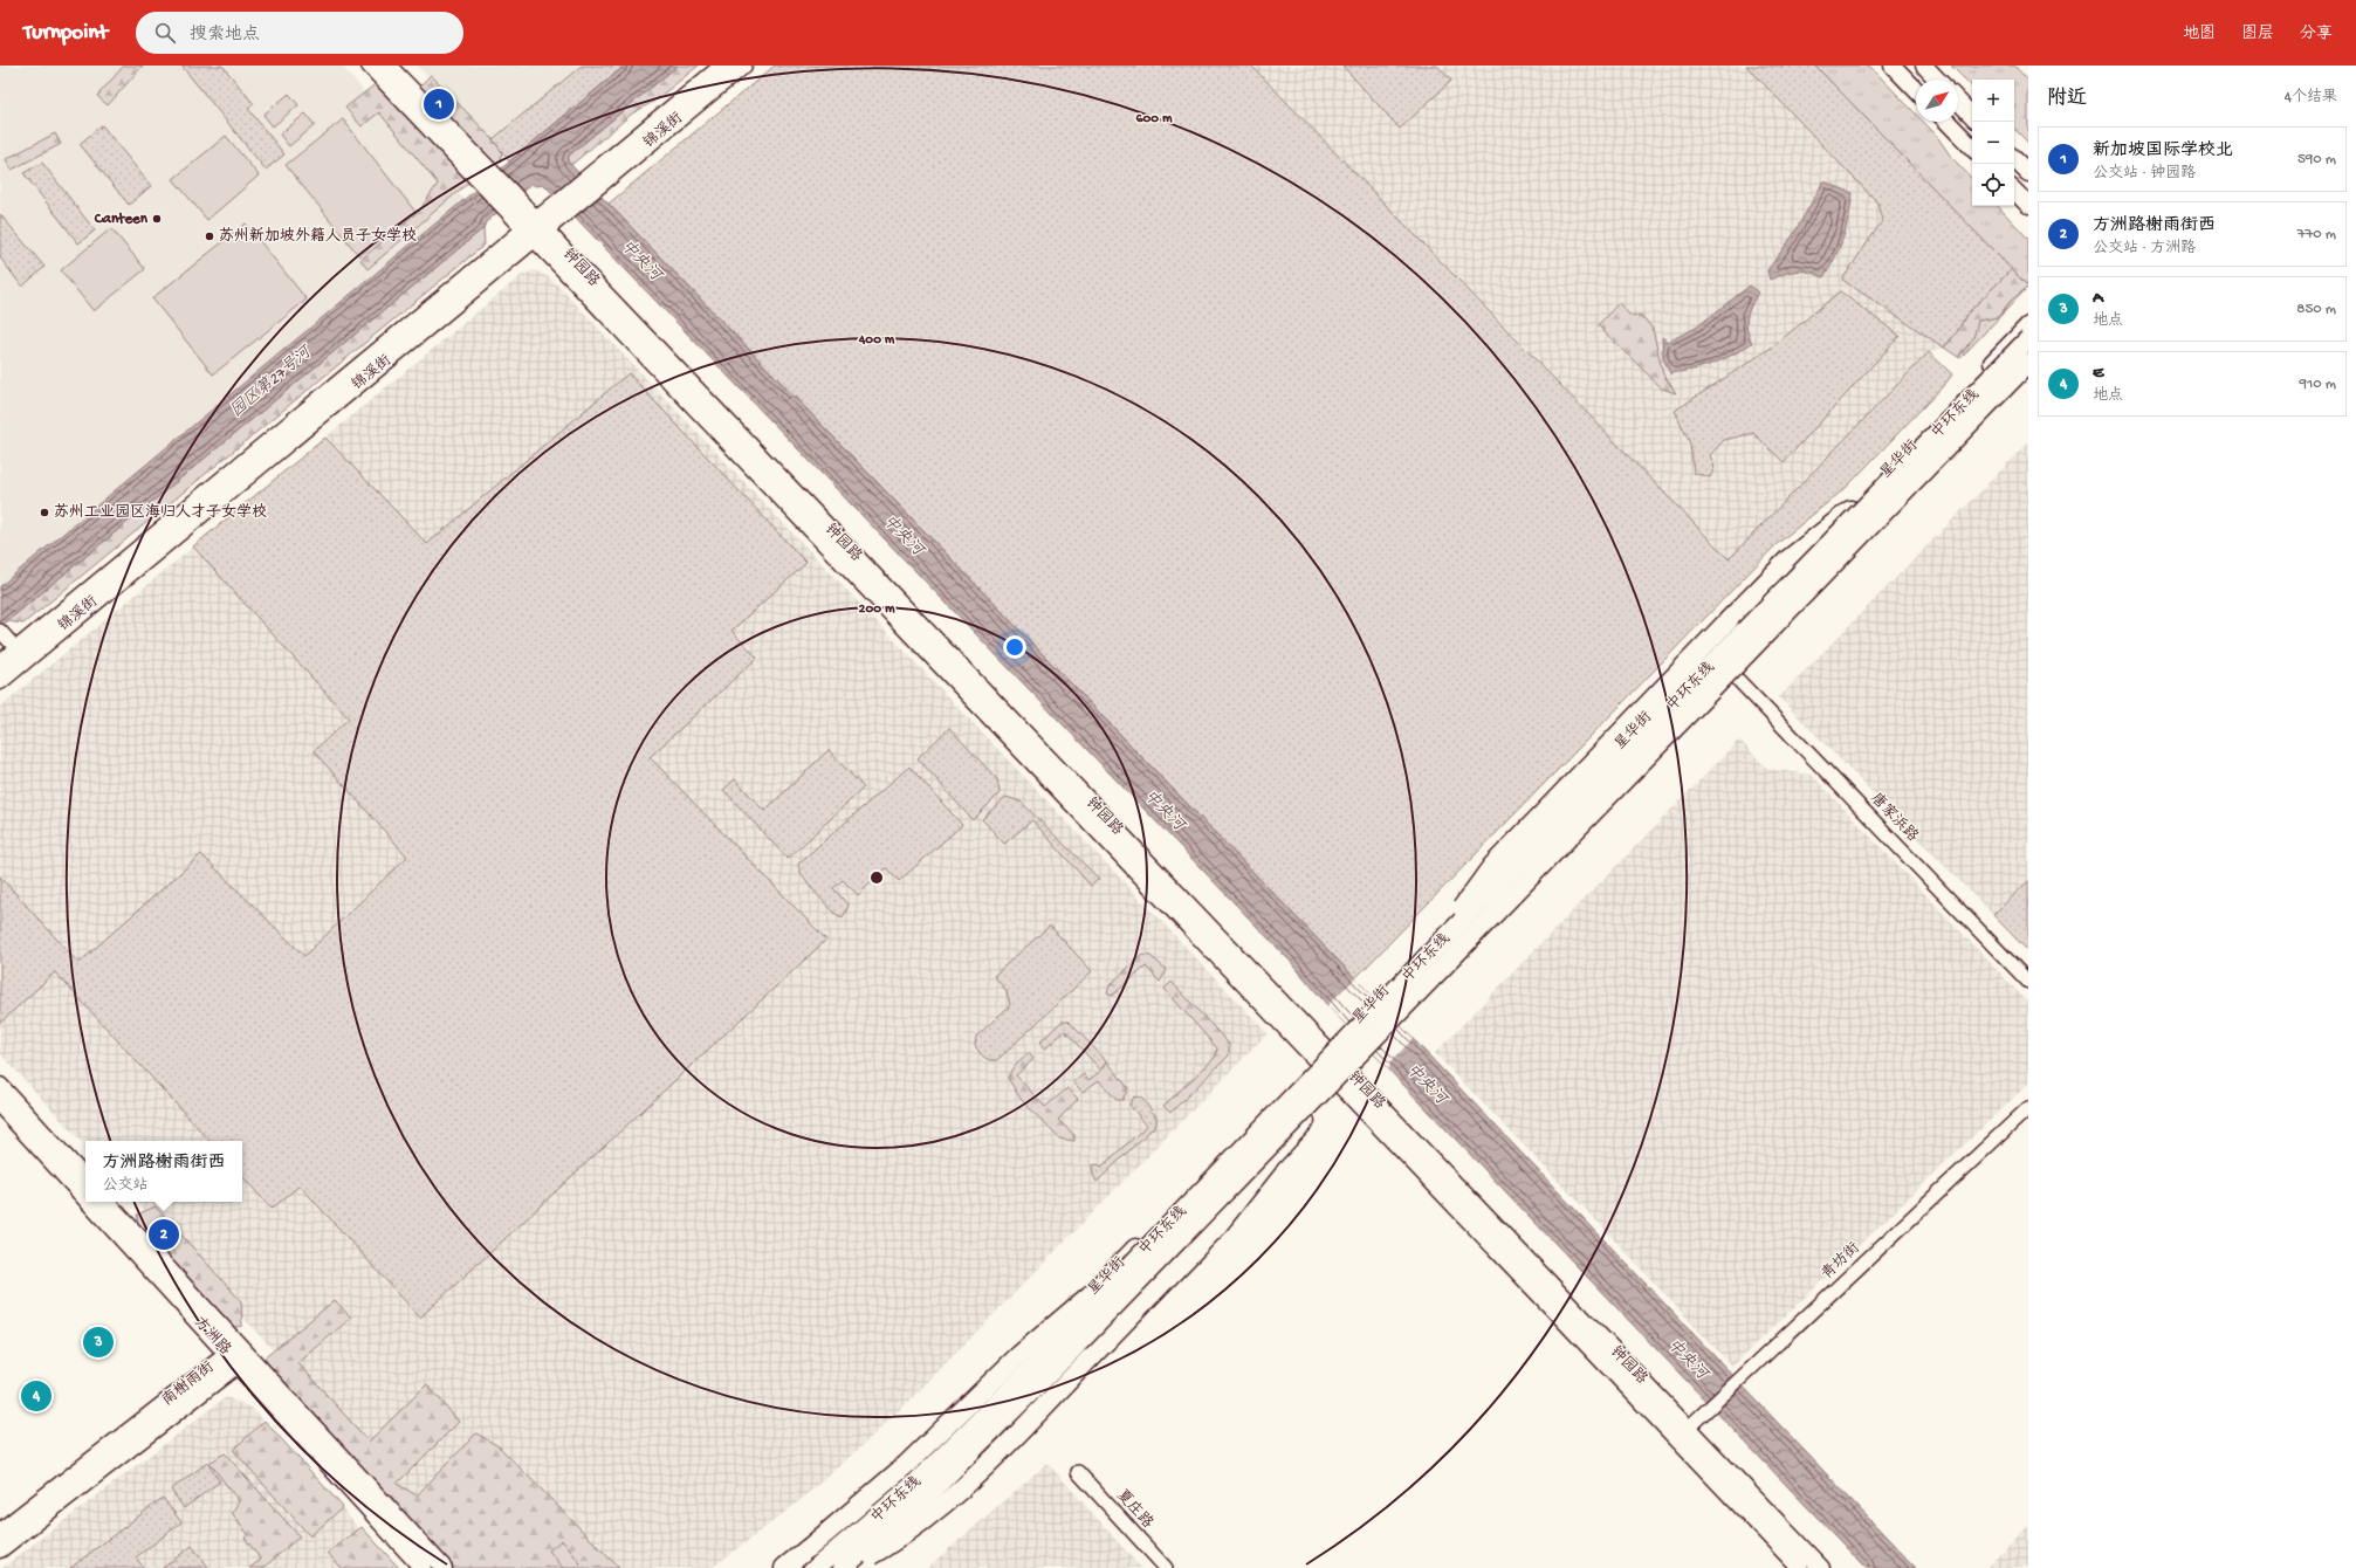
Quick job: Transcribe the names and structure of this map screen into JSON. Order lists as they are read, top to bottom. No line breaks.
{"streets":{"highway":["中环东线"],"main road":["锦溪街","钟园路","星华街","方洲路","南榭雨街"],"street":["唐家浜路","青坊街","夏庄路"]},"crossings":[["锦溪街","钟园路"],["钟园路","星华街"],["钟园路","青坊街"],["星华街","唐家浜路"],["方洲路","南榭雨街"]],"water":["中央河","园区第27号河"],"places":["Canteen","苏州新加坡外籍人员子女学校","苏州工业园区海归人才子女学校"],"north":"top right","page":{"header":"Turnpoint","search":"搜索地点","nav":["地图","图层","分享"],"heading":["附近","4个结果"],"map_buttons":["+","−"],"pins":["1","2","3","4"],"list":[{"mark":"1","name":"新加坡国际学校北","note":"公交站 · 钟园路","value":"590 m"},{"mark":"2","name":"方洲路榭雨街西","note":"公交站 · 方洲路","value":"770 m"},{"mark":"3","name":"A","note":"地点","value":"850 m"},{"mark":"4","name":"E","note":"地点","value":"910 m"}],"popup":["方洲路榭雨街西","公交站"]},"rings":["600 m","400 m","200 m"]}
